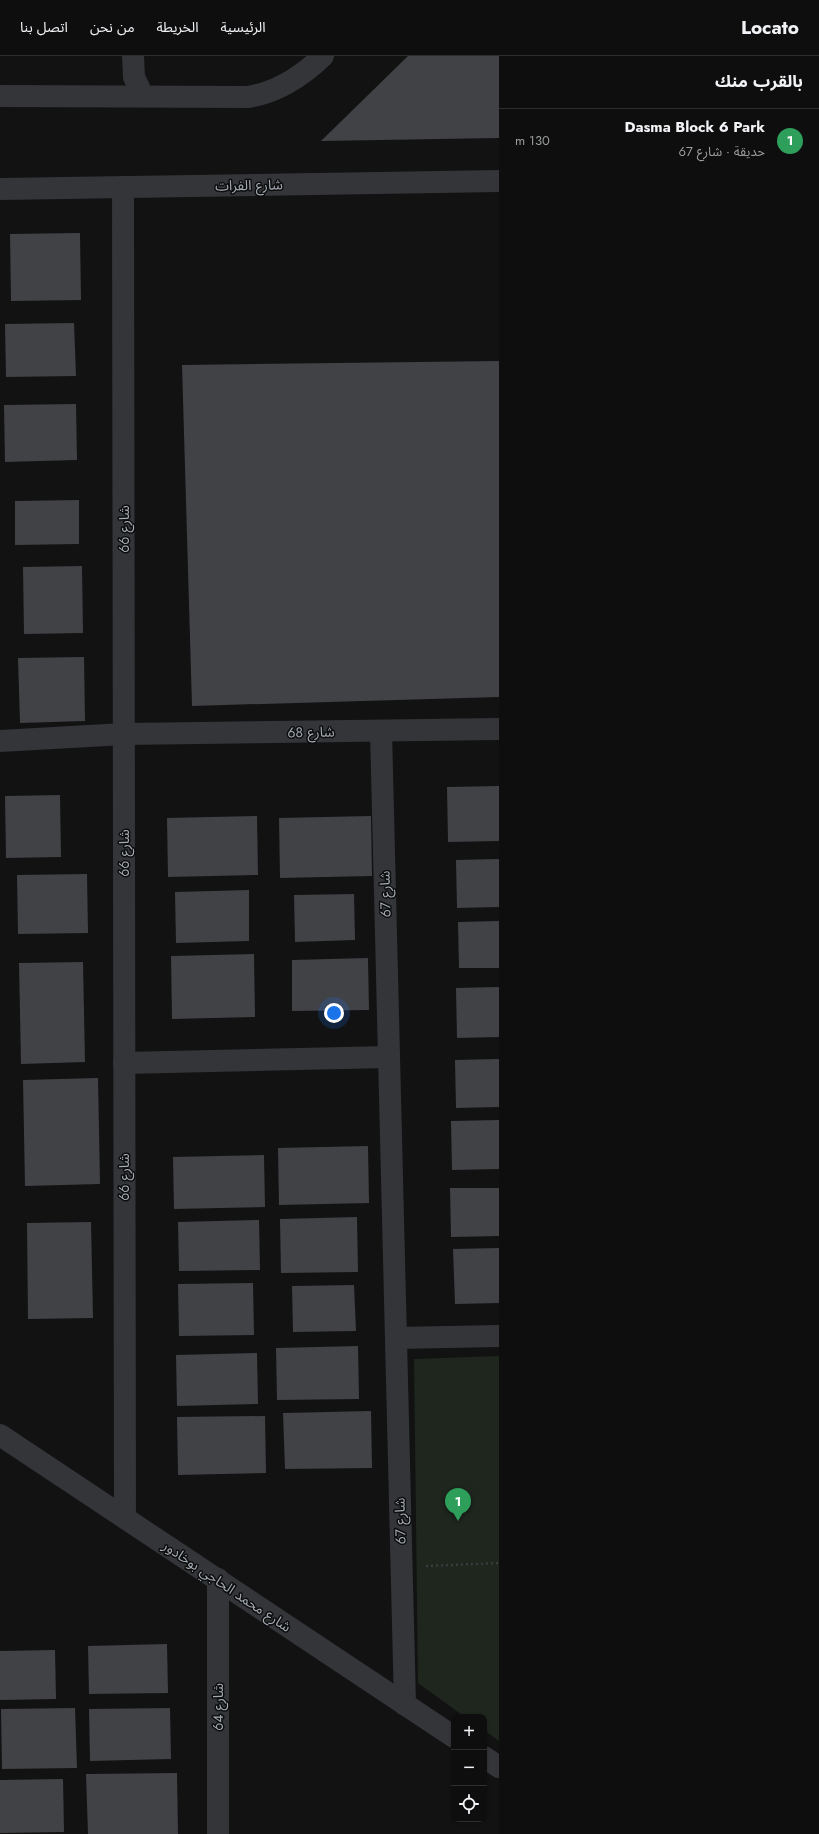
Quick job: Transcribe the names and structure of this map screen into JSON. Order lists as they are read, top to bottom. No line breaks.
{"streets":{"street":["شارع الفرات","شارع 66","شارع 68","شارع 67","شارع محمد الحاجي بوخادور","شارع 64"]},"crossings":[["شارع الفرات","شارع 66"],["شارع 66","شارع 68"],["شارع 66","شارع محمد الحاجي بوخادور"],["شارع 68","شارع 67"],["شارع 67","شارع محمد الحاجي بوخادور"],["شارع محمد الحاجي بوخادور","شارع 64"]],"page":{"header":"Locato","nav":["الرئيسية","الخريطة","من نحن","اتصل بنا"],"heading":"بالقرب منك","list":[{"mark":"1","name":"Dasma Block 6 Park","note":"حديقة · شارع 67","value":"130 m"}],"pins":"1","map_buttons":["+","−"]}}
